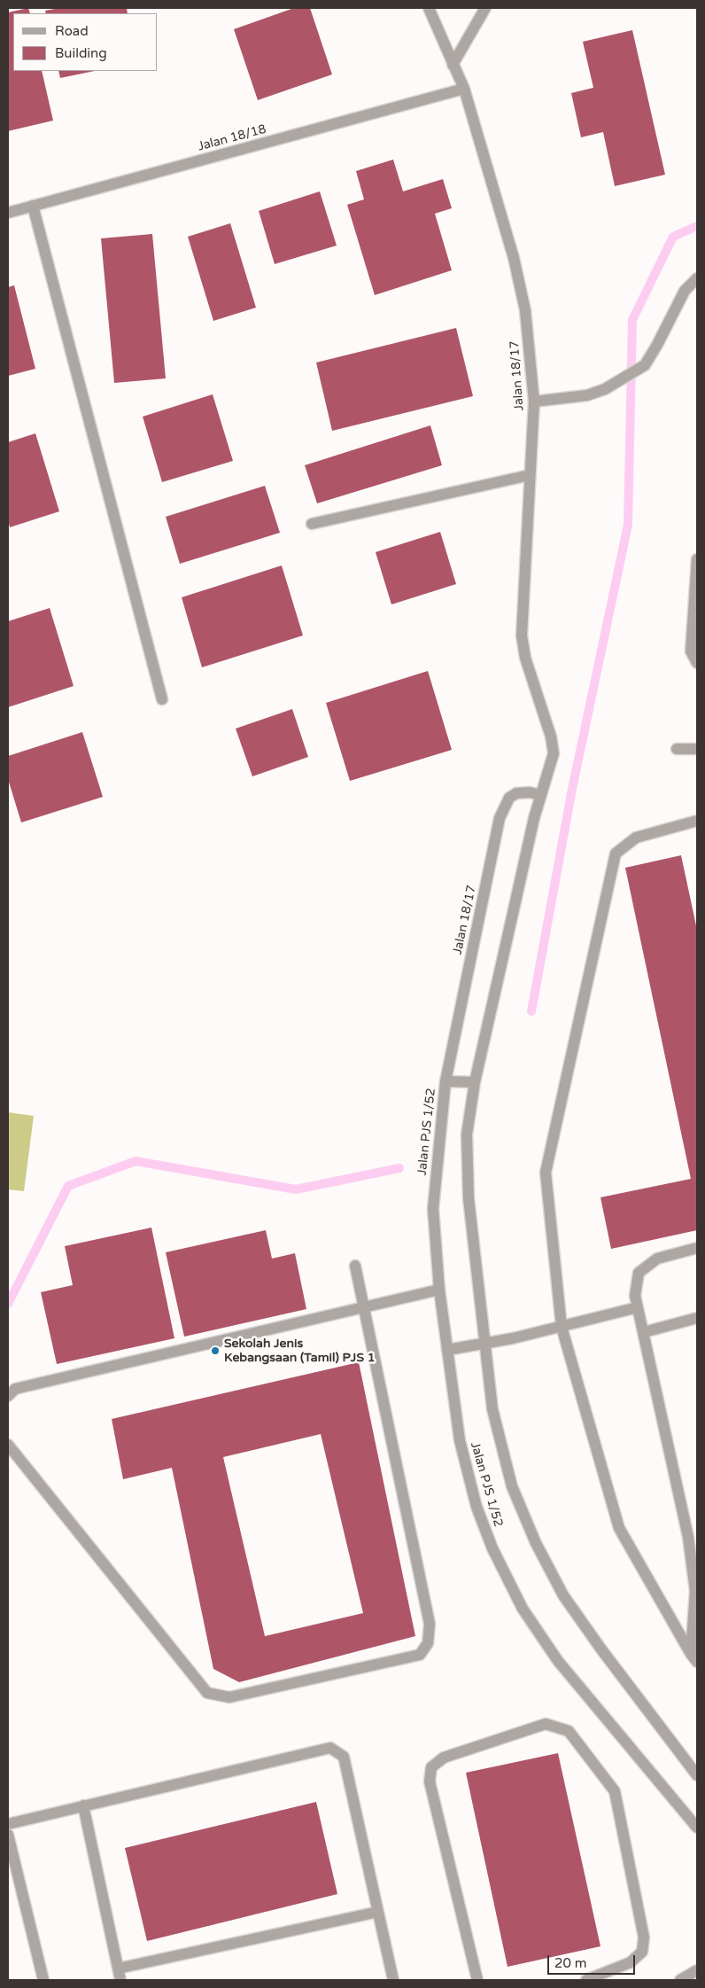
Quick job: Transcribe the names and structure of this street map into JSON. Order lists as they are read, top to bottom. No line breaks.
{"streets":{"street":["Jalan 18/18","Jalan 18/17","Jalan PJS 1/52"]},"crossings":[["Jalan 18/18","Jalan 18/17"],["Jalan 18/17","Jalan PJS 1/52"]],"places":["Sekolah Jenis Kebangsaan (Tamil) PJS 1"],"legend":["Road","Building"],"scale_bar":"20 m"}
